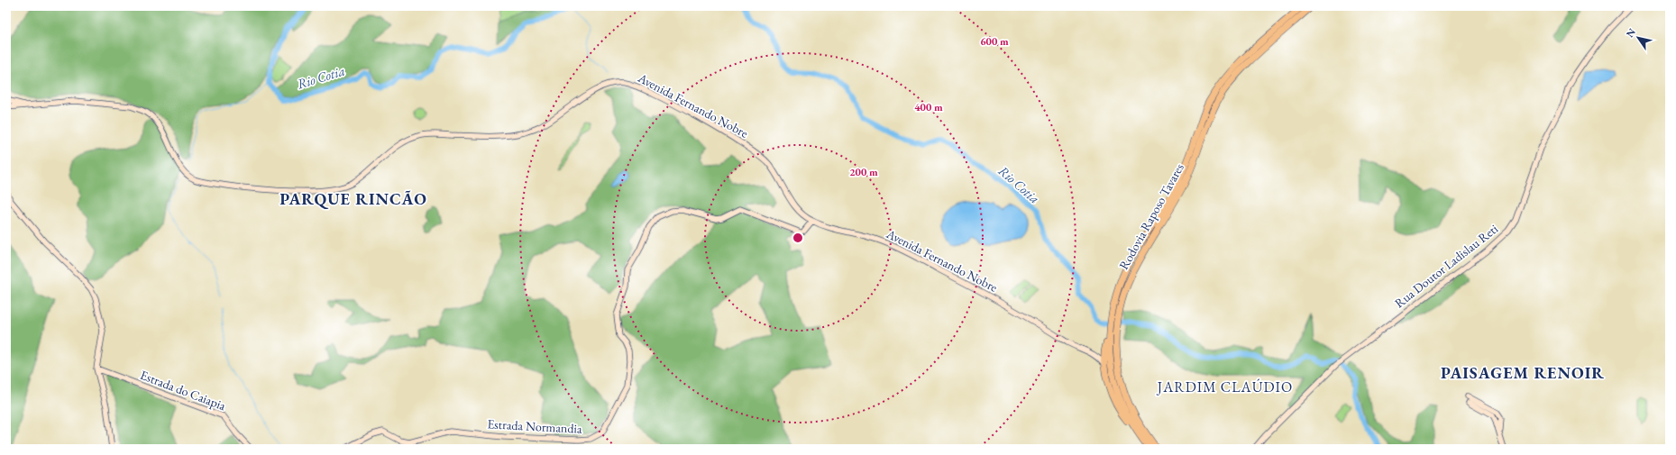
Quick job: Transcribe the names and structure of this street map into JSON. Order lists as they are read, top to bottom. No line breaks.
{"streets":{"highway":["Rodovia Raposo Tavares"],"street":["Avenida Fernando Nobre","Rua Doutor Ladislau Reti","Estrada do Caiapia","Estrada Normandia"]},"crossings":[["Avenida Fernando Nobre","Estrada Normandia"]],"districts":["PARQUE RINCÃO","PAISAGEM RENOIR","JARDIM CLAÚDIO"],"water":["Rio Cotia"],"north":"top left","rings":["600 m","400 m","200 m"]}
